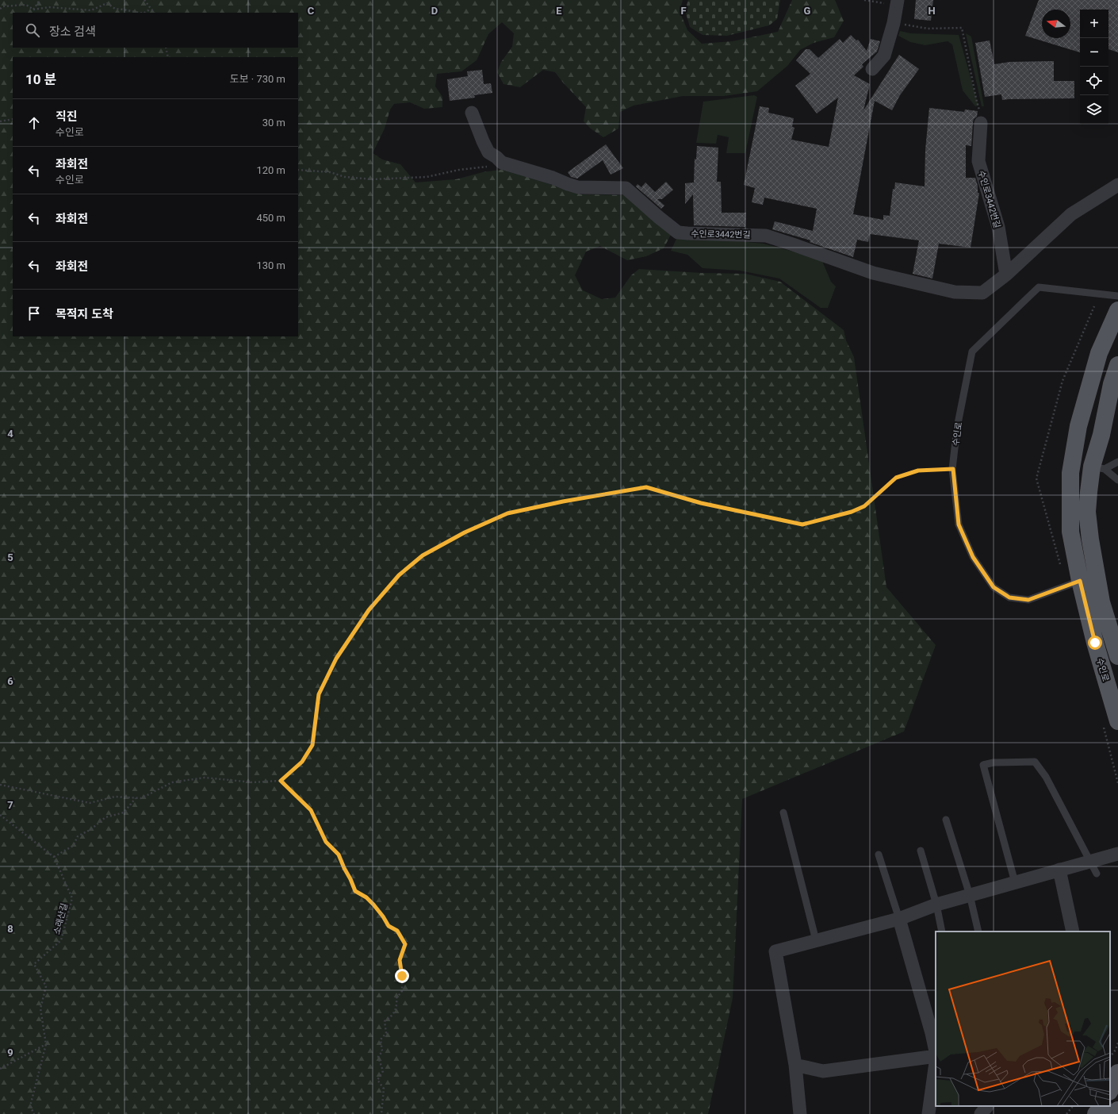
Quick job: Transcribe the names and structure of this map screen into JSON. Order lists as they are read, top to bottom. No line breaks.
{"streets":{"main road":["수인로"],"street":["수인로3442번길"],"path":["소래산길"]},"north":"left","page":{"map_buttons":["+","−"],"search":"장소 검색","heading":["10 분","도보 · 730 m"],"list":[["직진","수인로","30 m"],["좌회전","수인로","120 m"],["좌회전","450 m"],["좌회전","130 m"],"목적지 도착"]},"grid":{"columns":["C","D","E","F","G","H"],"rows":["4","5","6","7","8","9"]}}
